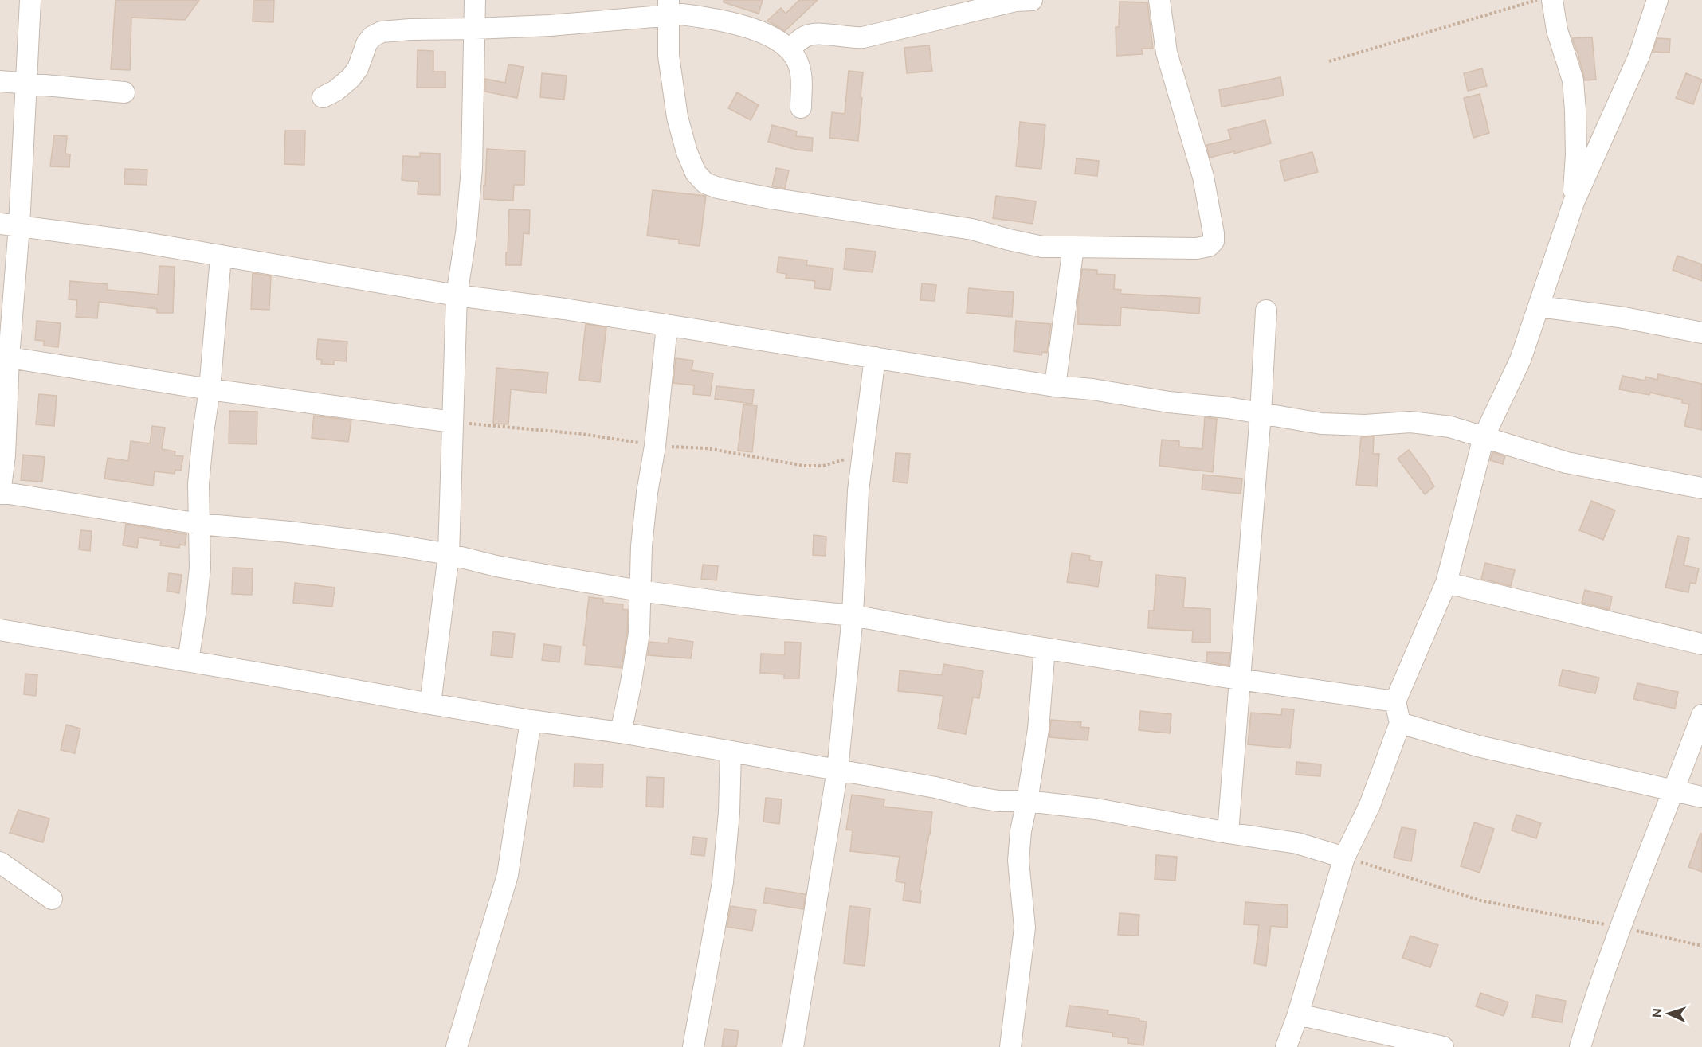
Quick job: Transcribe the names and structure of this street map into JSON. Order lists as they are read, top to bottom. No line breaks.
{"north":"left"}
